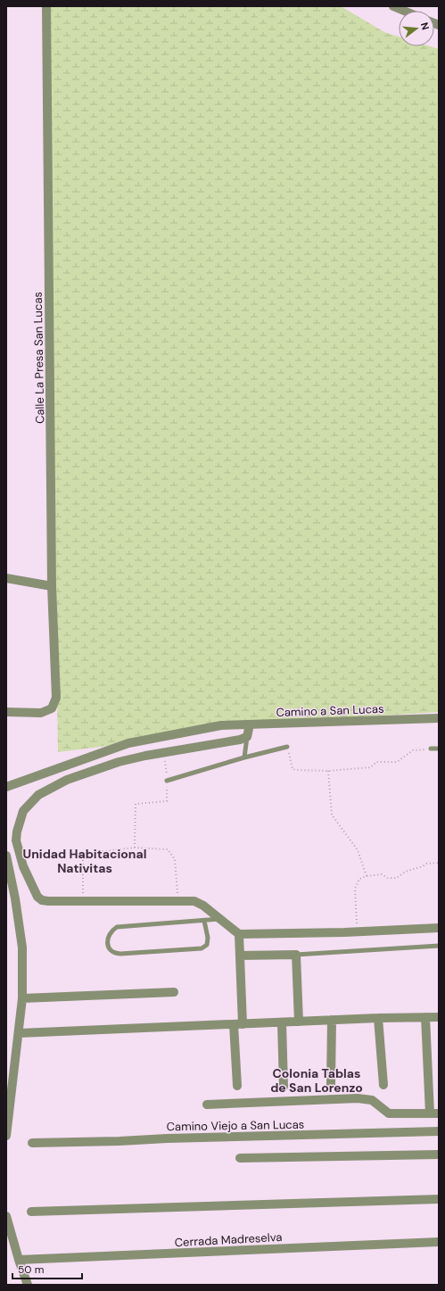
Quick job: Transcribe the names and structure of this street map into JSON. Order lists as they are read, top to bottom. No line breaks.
{"streets":{"street":["Calle La Presa San Lucas","Camino a San Lucas","Camino Viejo a San Lucas","Cerrada Madreselva"]},"districts":["Unidad Habitacional Nativitas","Colonia Tablas de San Lorenzo"],"scale_bar":"50 m","north":"right"}
